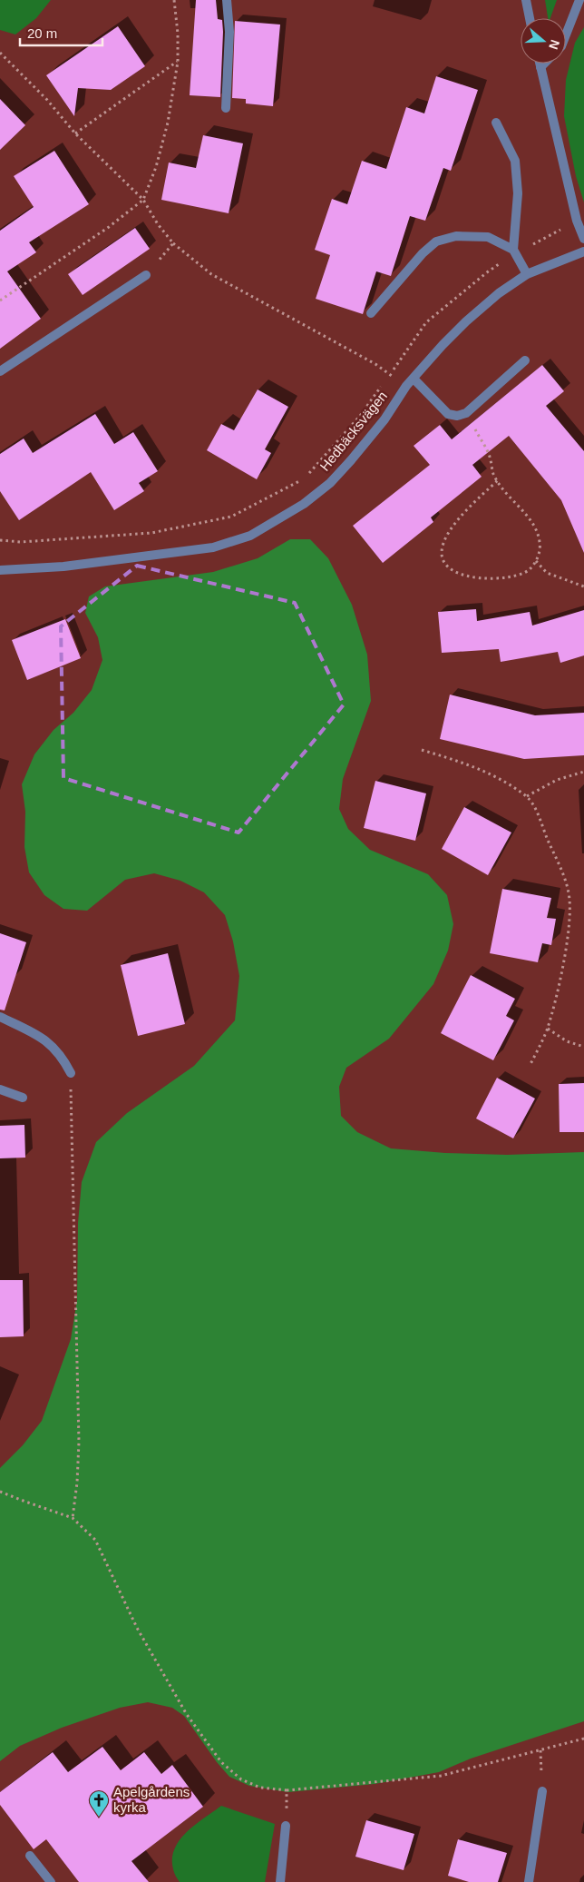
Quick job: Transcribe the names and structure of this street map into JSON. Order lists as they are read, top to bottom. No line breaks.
{"streets":{"street":["Hedbäcksvägen"]},"places":{"church":["Apelgårdens kyrka"]},"scale_bar":"20 m","north":"right"}
